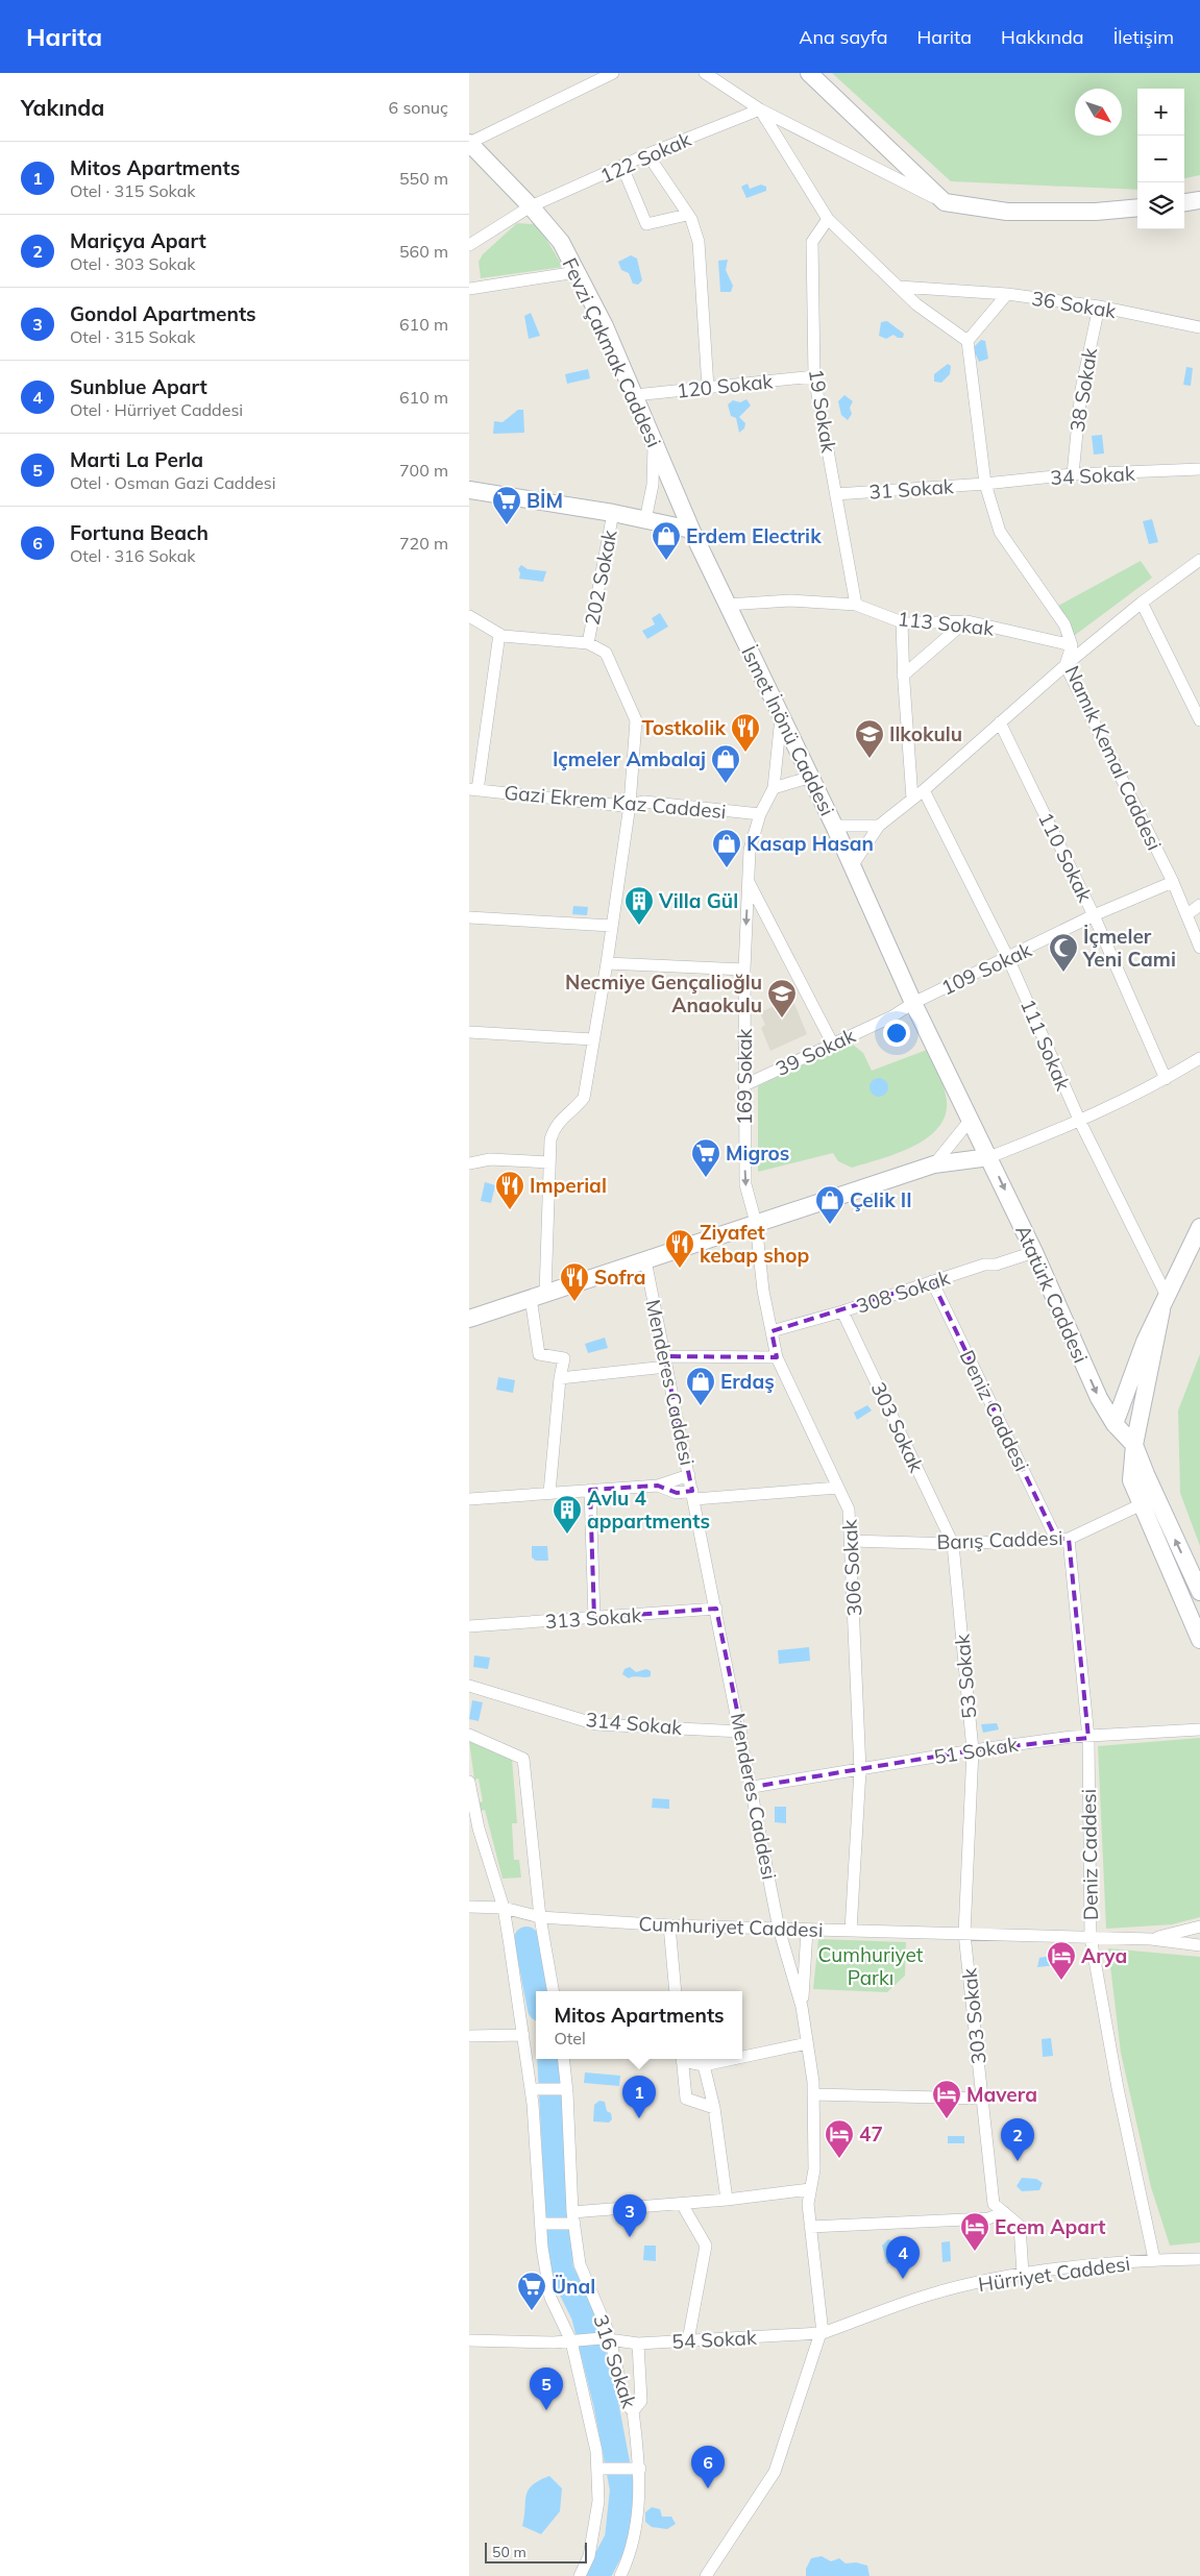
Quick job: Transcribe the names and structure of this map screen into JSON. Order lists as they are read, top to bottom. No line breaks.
{"streets":{"street":["122 Sokak","36 Sokak","Fevzi Çakmak Caddesi","120 Sokak","38 Sokak","19 Sokak","34 Sokak","31 Sokak","202 Sokak","113 Sokak","İsmet İnönü Caddesi","Namık Kemal Caddesi","Gazi Ekrem Kaz Caddesi","110 Sokak","109 Sokak","111 Sokak","39 Sokak","169 Sokak","308 Sokak","Atatürk Caddesi","Menderes Caddesi","Deniz Caddesi","303 Sokak","Barış Caddesi","306 Sokak","313 Sokak","53 Sokak","314 Sokak","51 Sokak","Cumhuriyet Caddesi","Hürriyet Caddesi","54 Sokak","316 Sokak"]},"crossings":[["122 Sokak","Fevzi Çakmak Caddesi"],["36 Sokak","38 Sokak"],["36 Sokak","Namık Kemal Caddesi"],["Fevzi Çakmak Caddesi","120 Sokak"],["Fevzi Çakmak Caddesi","İsmet İnönü Caddesi"],["120 Sokak","19 Sokak"],["38 Sokak","34 Sokak"],["19 Sokak","31 Sokak"],["19 Sokak","113 Sokak"],["34 Sokak","31 Sokak"],["34 Sokak","Namık Kemal Caddesi"],["31 Sokak","Namık Kemal Caddesi"],["113 Sokak","İsmet İnönü Caddesi"],["113 Sokak","Namık Kemal Caddesi"],["İsmet İnönü Caddesi","109 Sokak"],["İsmet İnönü Caddesi","39 Sokak"],["İsmet İnönü Caddesi","169 Sokak"],["İsmet İnönü Caddesi","Atatürk Caddesi"],["Namık Kemal Caddesi","109 Sokak"],["Gazi Ekrem Kaz Caddesi","169 Sokak"],["110 Sokak","109 Sokak"],["109 Sokak","111 Sokak"],["109 Sokak","39 Sokak"],["39 Sokak","169 Sokak"],["169 Sokak","306 Sokak"],["308 Sokak","Atatürk Caddesi"],["308 Sokak","Deniz Caddesi"],["308 Sokak","303 Sokak"],["308 Sokak","306 Sokak"],["Menderes Caddesi","313 Sokak"],["Menderes Caddesi","314 Sokak"],["Menderes Caddesi","51 Sokak"],["Menderes Caddesi","Cumhuriyet Caddesi"],["Menderes Caddesi","Hürriyet Caddesi"],["Menderes Caddesi","54 Sokak"],["Deniz Caddesi","Barış Caddesi"],["Deniz Caddesi","51 Sokak"],["Deniz Caddesi","Cumhuriyet Caddesi"],["Deniz Caddesi","Hürriyet Caddesi"],["303 Sokak","Barış Caddesi"],["303 Sokak","53 Sokak"],["303 Sokak","Cumhuriyet Caddesi"],["303 Sokak","Hürriyet Caddesi"],["Barış Caddesi","306 Sokak"],["Barış Caddesi","53 Sokak"],["306 Sokak","51 Sokak"],["306 Sokak","Cumhuriyet Caddesi"],["53 Sokak","51 Sokak"],["53 Sokak","Cumhuriyet Caddesi"],["Hürriyet Caddesi","54 Sokak"],["54 Sokak","316 Sokak"]],"parks":["Cumhuriyet Parkı"],"places":{"supermarket":["BİM","Migros","Ünal"],"shop":["Erdem Electrik","Içmeler Ambalaj","Kasap Hasan","Çelik II","Erdaş"],"restaurant":["Tostkolik","Imperial","Ziyafet kebap shop","Sofra"],"school or university":["Ilkokulu","Necmiye Gençalioğlu Anaokulu"],"building":["Villa Gül","Avlu 4 appartments"],"mosque":["İçmeler Yeni Cami"],"hotel":["Arya","Mavera","47","Ecem Apart"]},"scale_bar":"50 m","north":"bottom right","page":{"header":"Harita","nav":["Ana sayfa","Harita","Hakkında","İletişim"],"heading":["Yakında","6 sonuç"],"map_buttons":["+","−"],"list":[{"mark":"1","name":"Mitos Apartments","note":"Otel · 315 Sokak","value":"550 m"},{"mark":"2","name":"Mariçya Apart","note":"Otel · 303 Sokak","value":"560 m"},{"mark":"3","name":"Gondol Apartments","note":"Otel · 315 Sokak","value":"610 m"},{"mark":"4","name":"Sunblue Apart","note":"Otel · Hürriyet Caddesi","value":"610 m"},{"mark":"5","name":"Marti La Perla","note":"Otel · Osman Gazi Caddesi","value":"700 m"},{"mark":"6","name":"Fortuna Beach","note":"Otel · 316 Sokak","value":"720 m"}],"popup":["Mitos Apartments","Otel"],"pins":["1","2","3","4","5","6"],"scale":"50 m"}}
